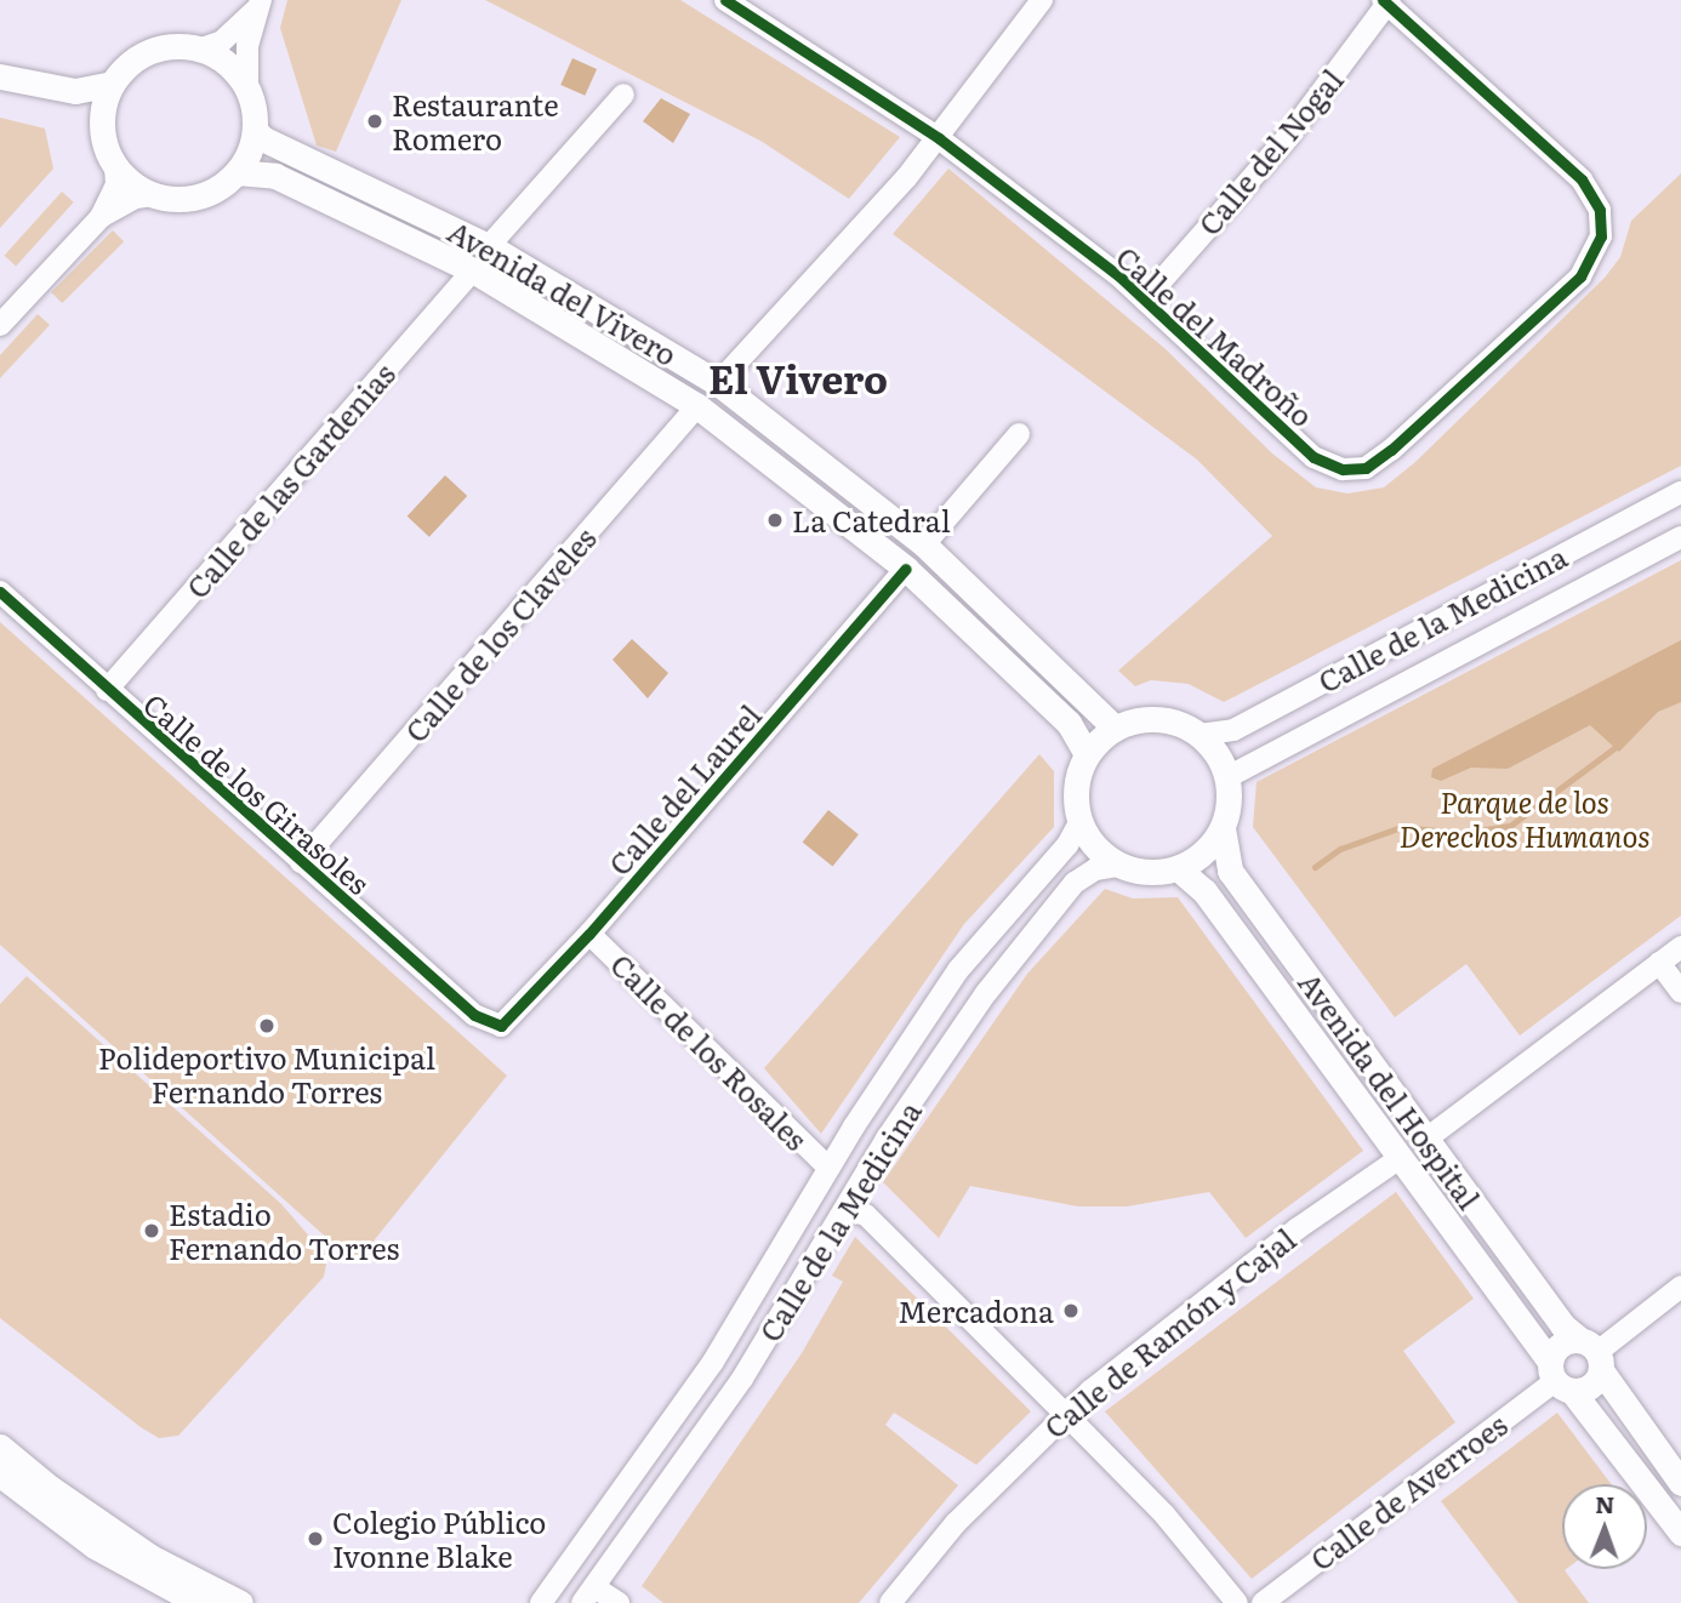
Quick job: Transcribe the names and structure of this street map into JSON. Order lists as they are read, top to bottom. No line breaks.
{"streets":{"main road":["Avenida del Vivero","Avenida del Hospital"],"street":["Calle del Nogal","Calle del Madroño","Calle de las Gardenias","Calle de la Medicina","Calle de los Claveles","Calle del Laurel","Calle de los Girasoles","Calle de los Rosales","Calle de Ramón y Cajal","Calle de Averroes"]},"crossings":[["Calle del Nogal","Calle del Madroño"],["Avenida del Vivero","Calle de las Gardenias"],["Avenida del Vivero","Calle de la Medicina"],["Avenida del Vivero","Calle de los Claveles"],["Avenida del Vivero","Calle del Laurel"],["Avenida del Vivero","Avenida del Hospital"],["Calle de las Gardenias","Calle de los Girasoles"],["Calle de la Medicina","Avenida del Hospital"],["Calle de los Claveles","Calle de los Girasoles"],["Calle del Laurel","Calle de los Girasoles"],["Calle del Laurel","Calle de los Rosales"],["Avenida del Hospital","Calle de Ramón y Cajal"],["Avenida del Hospital","Calle de Averroes"]],"districts":["El Vivero"],"parks":["Parque de los Derechos Humanos"],"places":["Restaurante Romero","La Catedral","Polideportivo Municipal Fernando Torres","Estadio Fernando Torres","Mercadona","Colegio Público Ivonne Blake"],"north":"top"}
